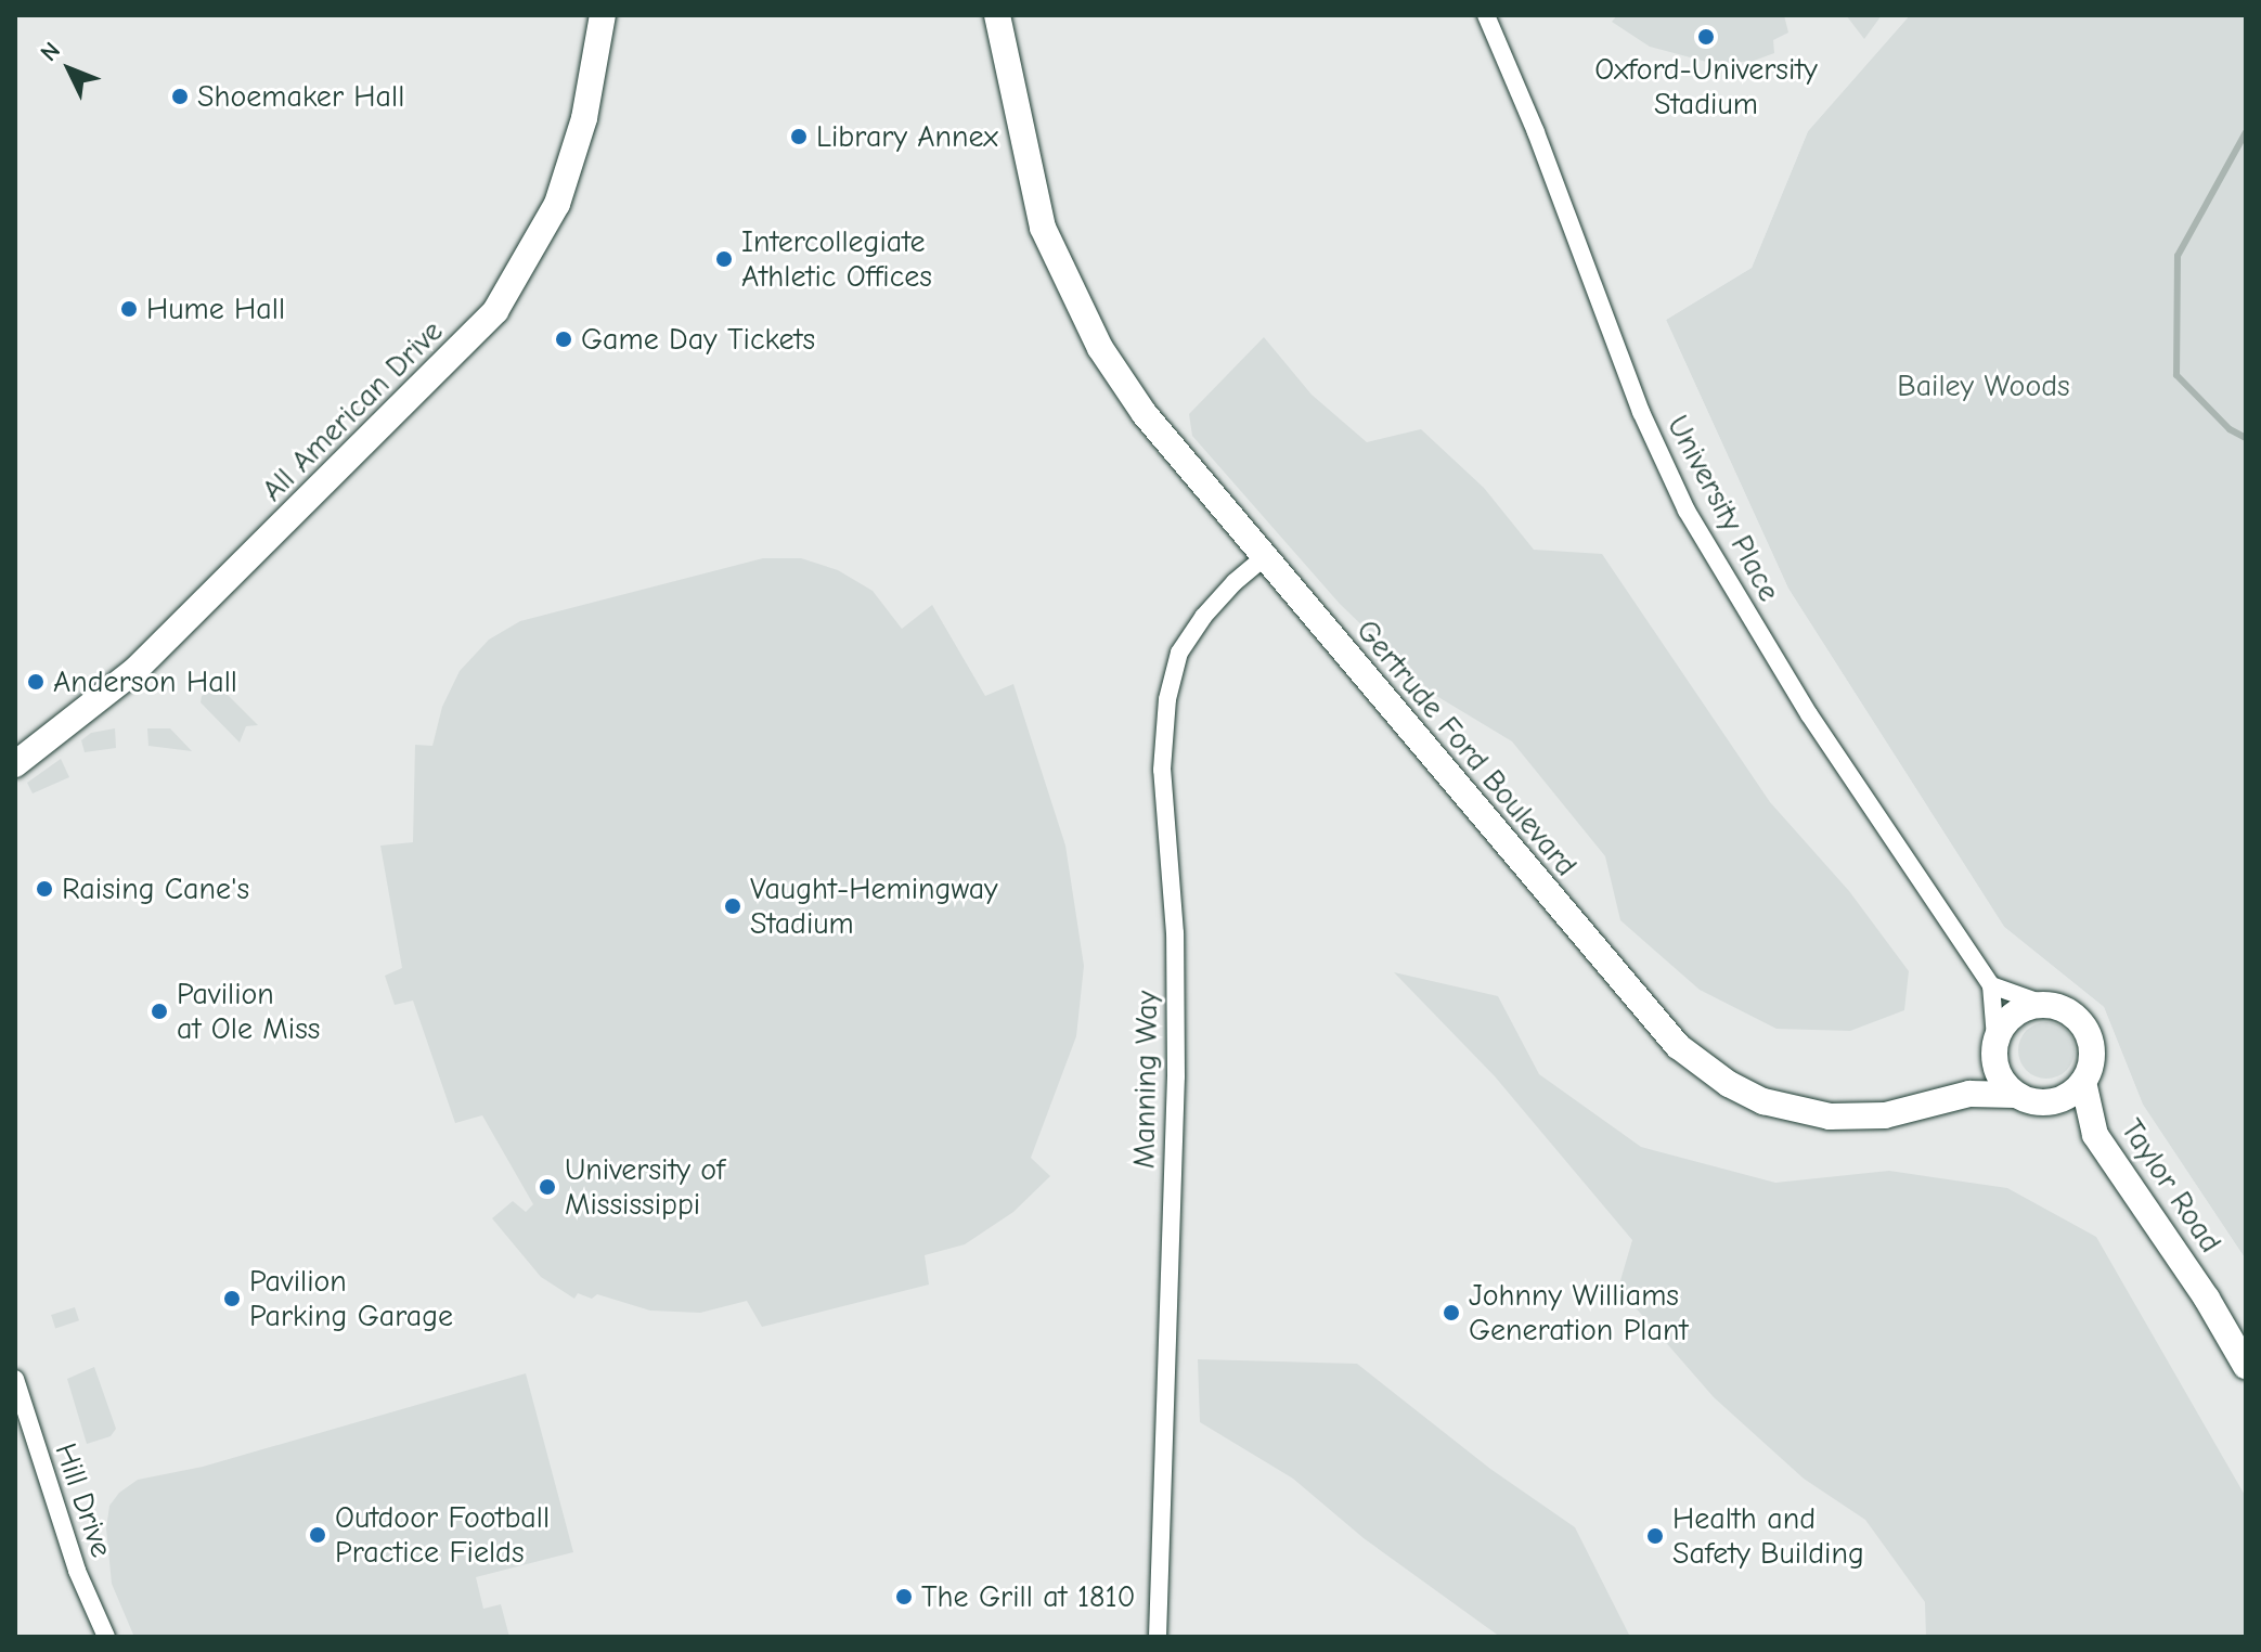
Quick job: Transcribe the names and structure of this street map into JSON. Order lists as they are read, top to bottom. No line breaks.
{"streets":{"street":["All American Drive","University Place","Gertrude Ford Boulevard","Manning Way","Taylor Road","Hill Drive"]},"crossings":[["University Place","Gertrude Ford Boulevard"],["University Place","Taylor Road"],["Gertrude Ford Boulevard","Manning Way"],["Gertrude Ford Boulevard","Taylor Road"]],"parks":["Bailey Woods"],"places":["Oxford-University Stadium","Shoemaker Hall","Library Annex","Intercollegiate Athletic Offices","Hume Hall","Game Day Tickets","Anderson Hall","Raising Cane's","Vaught-Hemingway Stadium","Pavilion at Ole Miss","University of Mississippi","Pavilion Parking Garage","Johnny Williams Generation Plant","Outdoor Football Practice Fields","Health and Safety Building","The Grill at 1810"],"north":"top left"}
